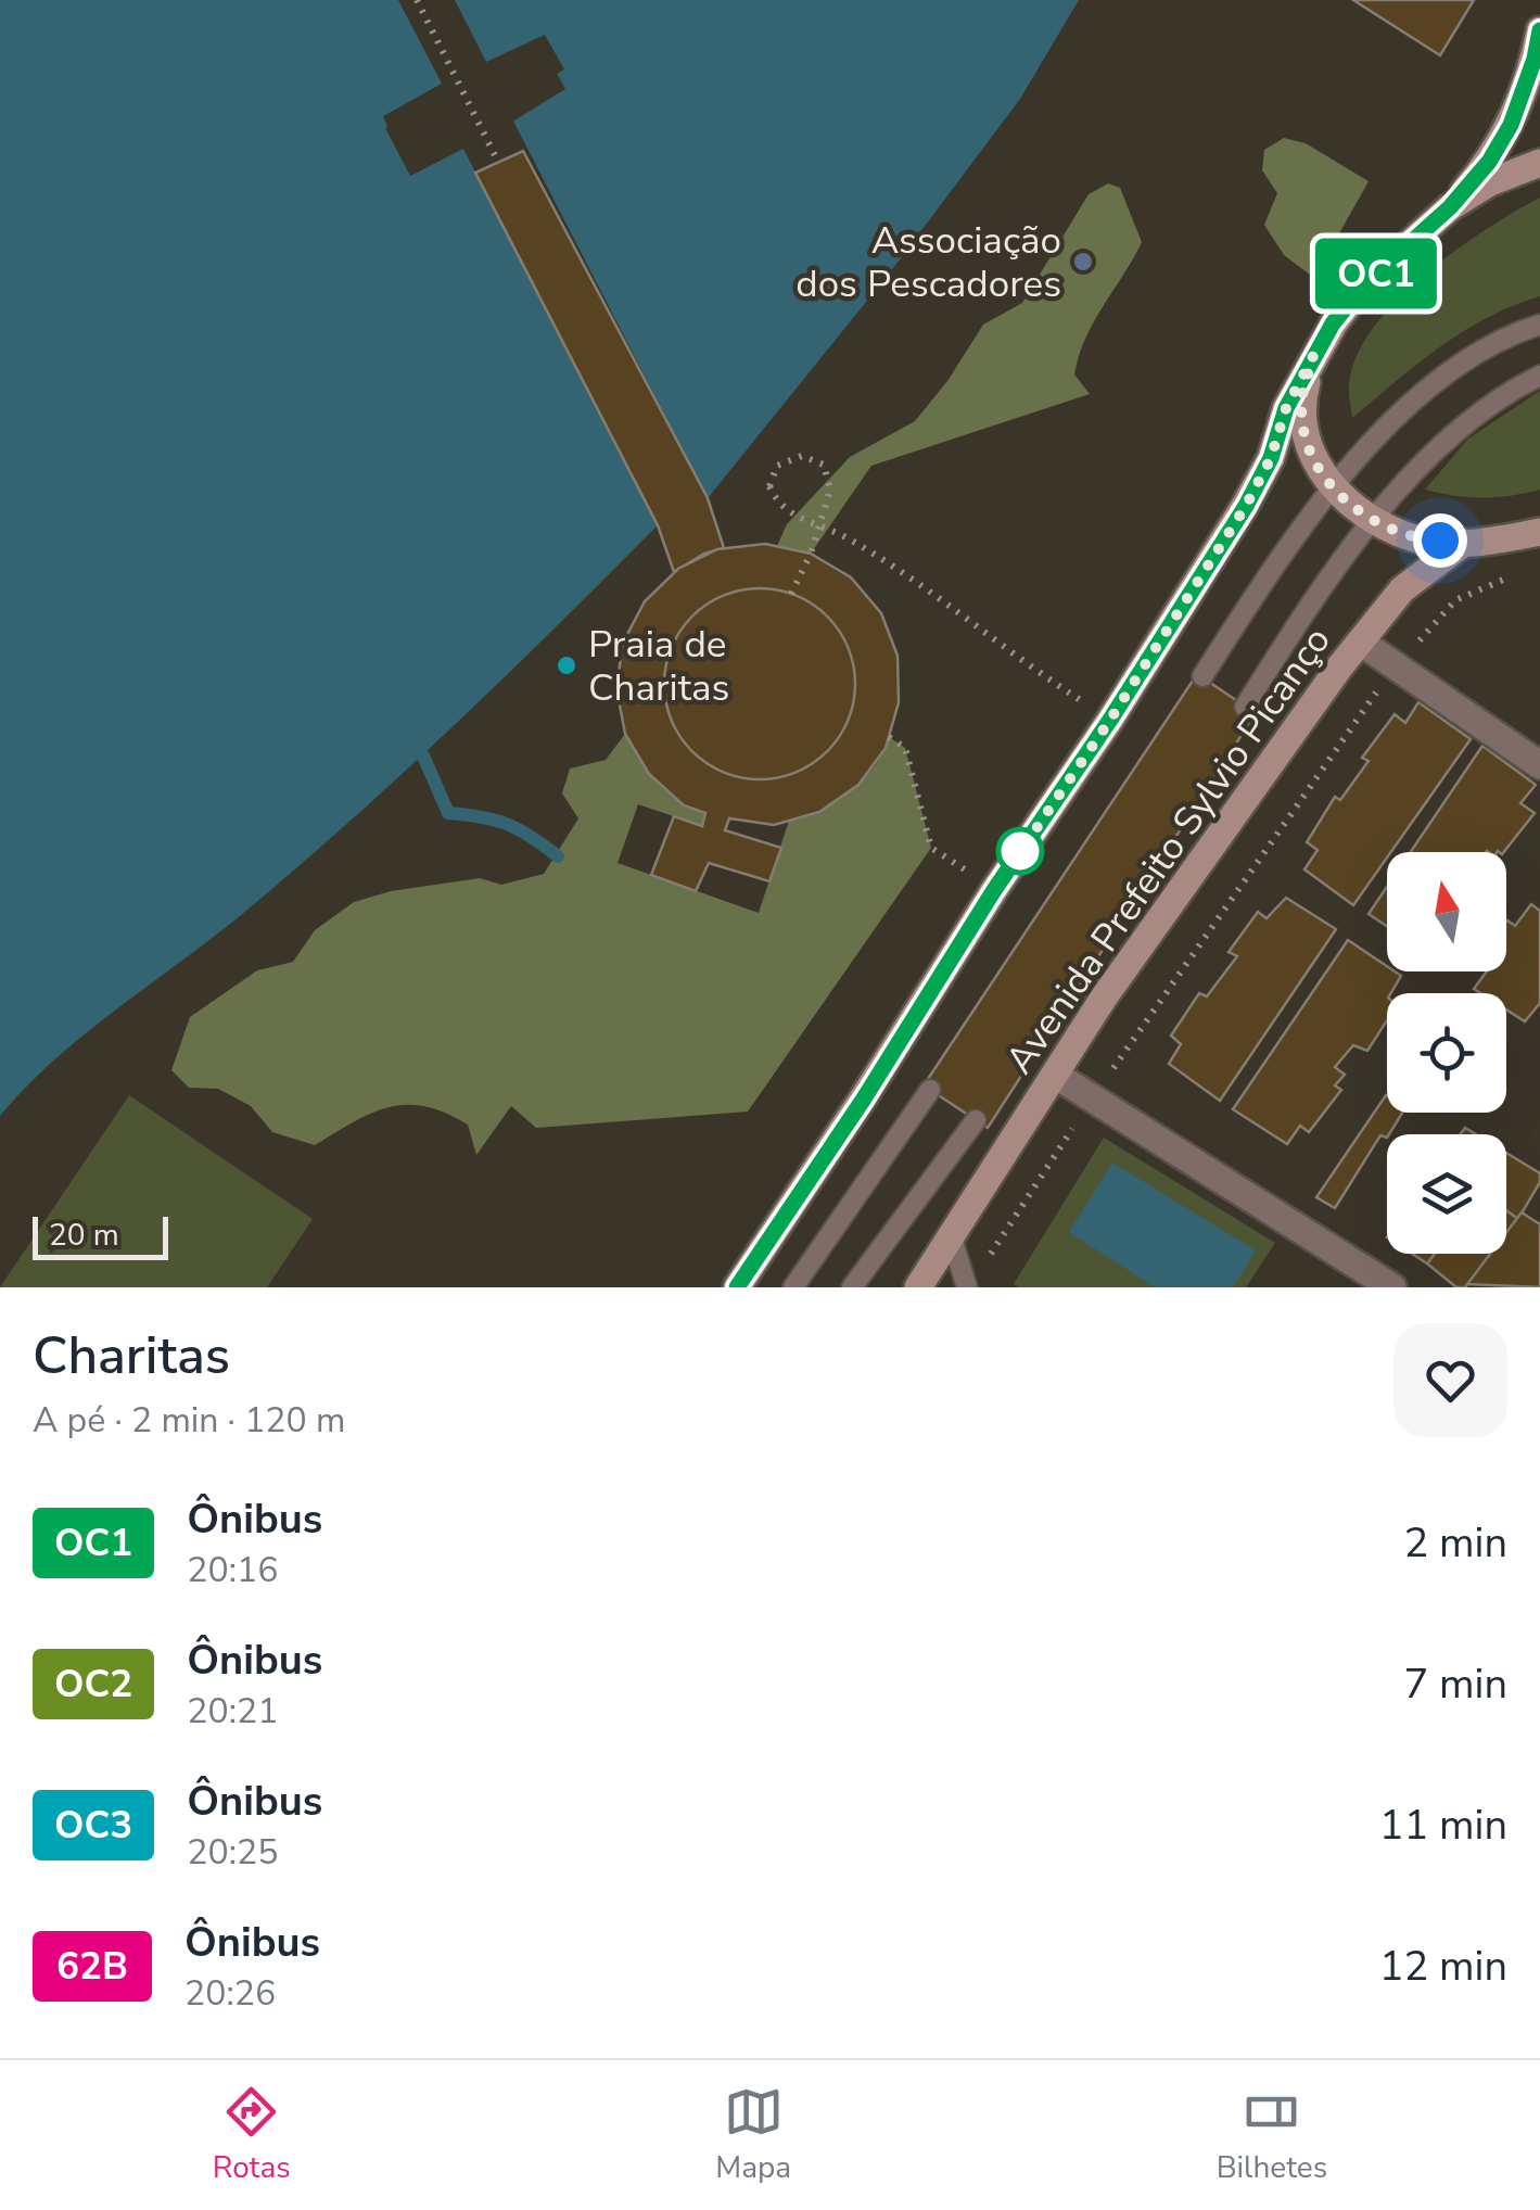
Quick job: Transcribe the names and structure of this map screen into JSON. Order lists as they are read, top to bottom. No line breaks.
{"streets":{"main road":["Avenida Prefeito Sylvio Picanço"]},"places":["Associação dos Pescadores","Praia de Charitas"],"lines":["bus line OC1"],"scale_bar":"20 m","north":"top","page":{"on_map":"OC1","scale":"20 m","heading":["Charitas","A pé · 2 min · 120 m"],"list":[{"mark":"OC1","name":"Ônibus","note":"20:16","value":"2 min"},{"mark":"OC2","name":"Ônibus","note":"20:21","value":"7 min"},{"mark":"OC3","name":"Ônibus","note":"20:25","value":"11 min"},{"mark":"62B","name":"Ônibus","note":"20:26","value":"12 min"}],"tabs":["Rotas","Mapa","Bilhetes"]}}
